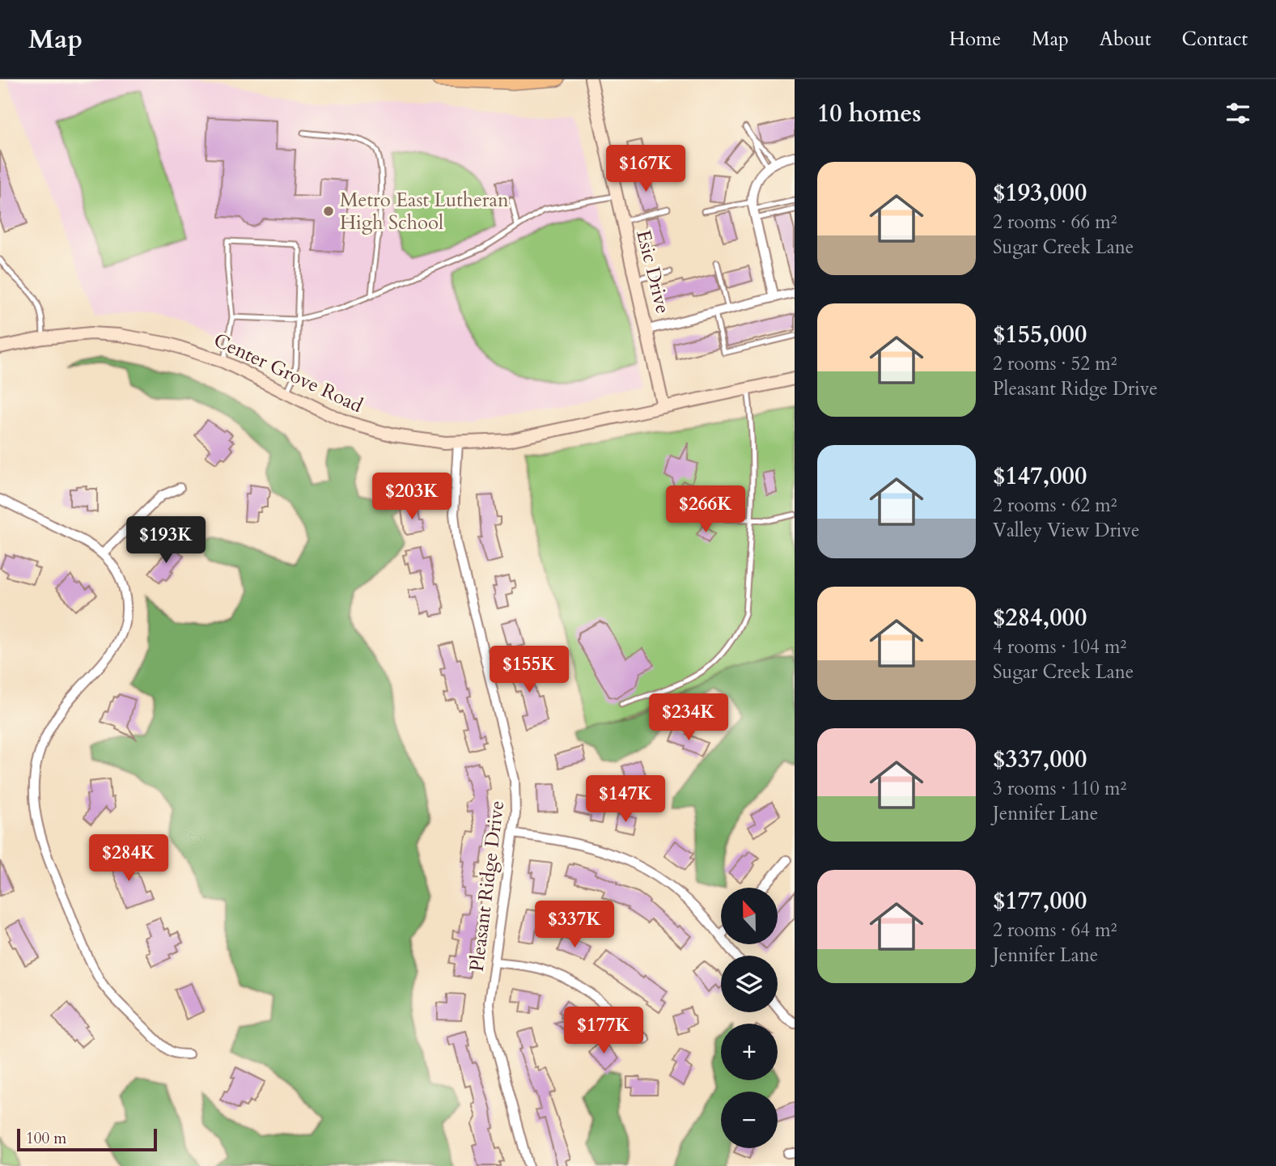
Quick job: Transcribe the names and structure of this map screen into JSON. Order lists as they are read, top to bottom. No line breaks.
{"streets":{"street":["Esic Drive","Center Grove Road","Pleasant Ridge Drive"]},"crossings":[["Esic Drive","Center Grove Road"],["Center Grove Road","Pleasant Ridge Drive"]],"places":["Metro East Lutheran High School"],"scale_bar":"100 m","north":"top","page":{"header":"Map","nav":["Home","Map","About","Contact"],"heading":"10 homes","price":["$167K","$203K","$266K","$193K","$155K","$234K","$147K","$284K","$337K","$177K"],"list":[{"name":"$193,000","note":"2 rooms · 66 m² · Sugar Creek Lane"},{"name":"$155,000","note":"2 rooms · 52 m² · Pleasant Ridge Drive"},{"name":"$147,000","note":"2 rooms · 62 m² · Valley View Drive"},{"name":"$284,000","note":"4 rooms · 104 m² · Sugar Creek Lane"},{"name":"$337,000","note":"3 rooms · 110 m² · Jennifer Lane"},{"name":"$177,000","note":"2 rooms · 64 m² · Jennifer Lane"}],"map_buttons":["+","−"],"scale":"100 m"}}
